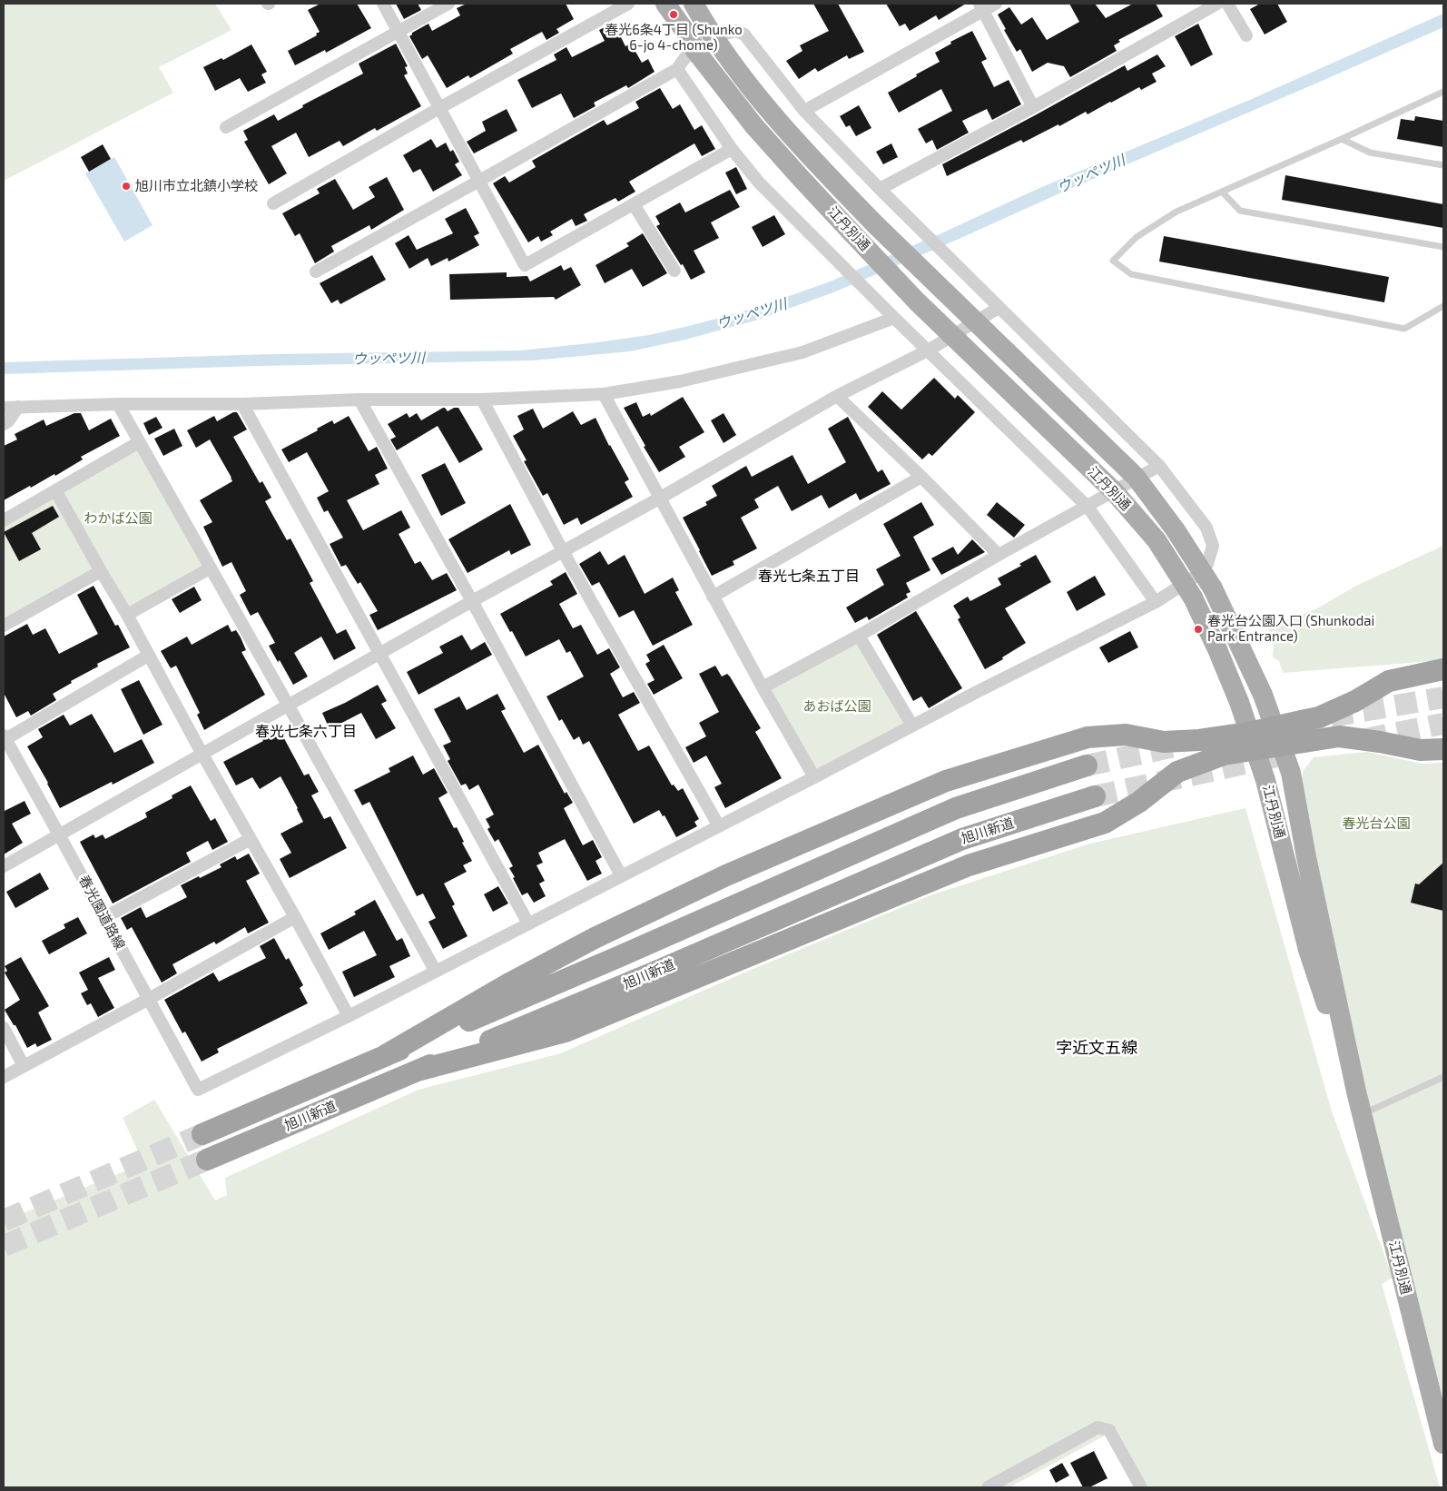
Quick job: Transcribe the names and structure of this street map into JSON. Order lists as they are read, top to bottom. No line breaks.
{"streets":{"highway":["旭川新道"],"main road":["江丹別通"],"street":["春光園道路線"]},"districts":["春光七条五丁目","春光七条六丁目","字近文五線"],"water":["ウッペツ川"],"parks":["わかば公園","あおば公園","春光台公園"],"places":["春光6条4丁目 (Shunko 6-jo 4-chome)","旭川市立北鎮小学校","春光台公園入口 (Shunkodai Park Entrance)"]}
